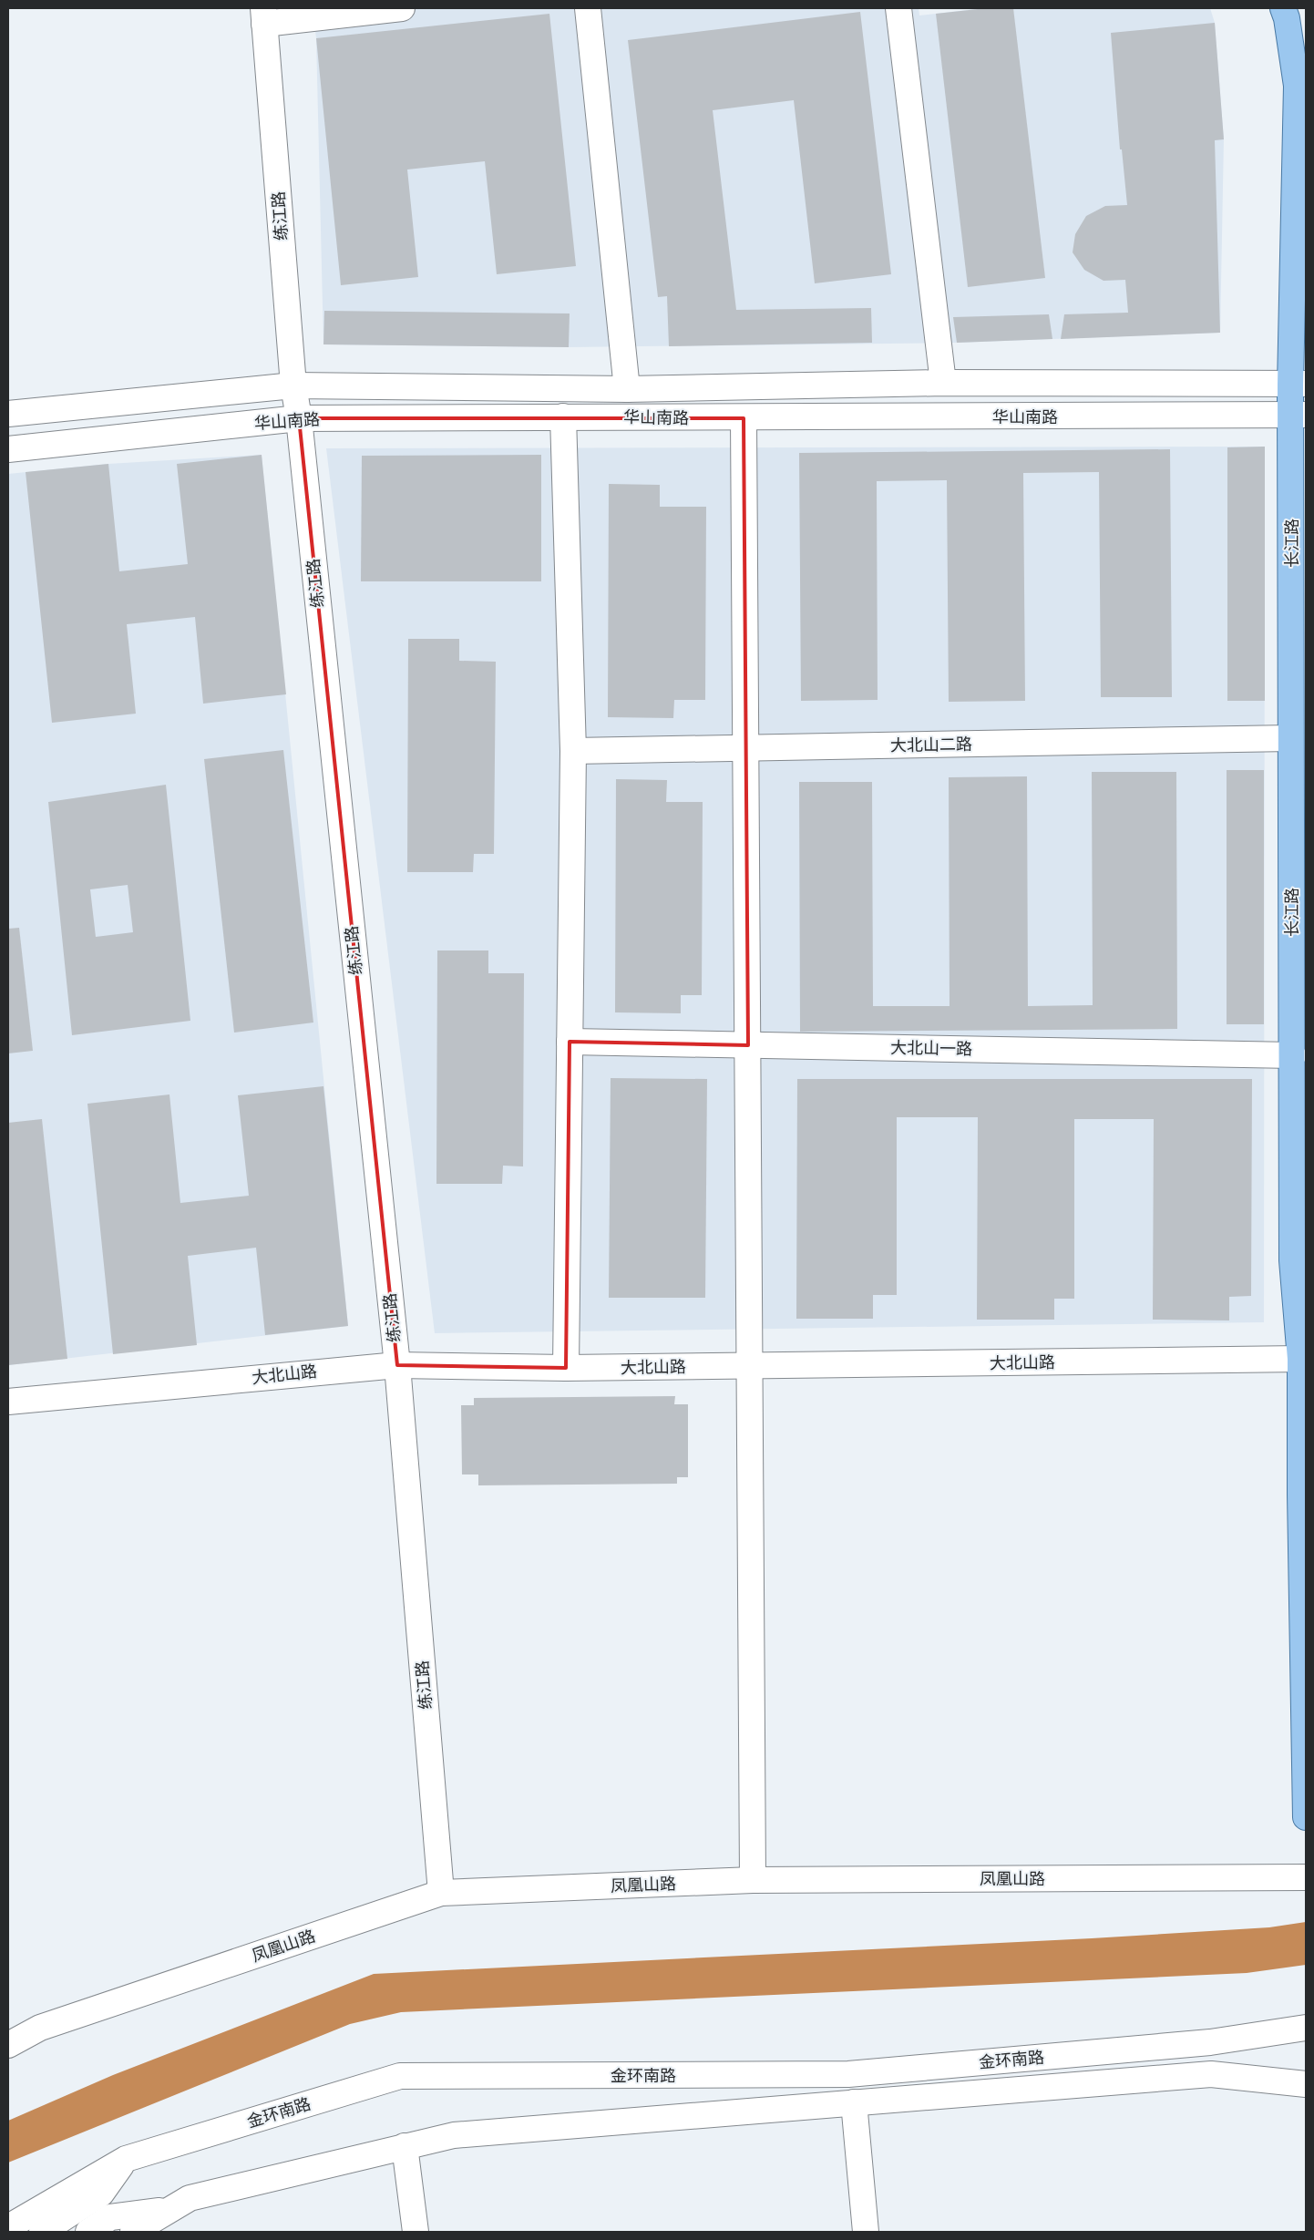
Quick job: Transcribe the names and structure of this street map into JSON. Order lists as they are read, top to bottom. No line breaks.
{"streets":{"main road":["长江路"],"street":["练江路","华山南路","大北山二路","大北山一路","大北山路","凤凰山路","金环南路"]},"crossings":[["练江路","华山南路"],["练江路","大北山路"],["练江路","凤凰山路"],["华山南路","长江路"],["长江路","大北山二路"],["长江路","大北山一路"],["长江路","大北山路"]]}
